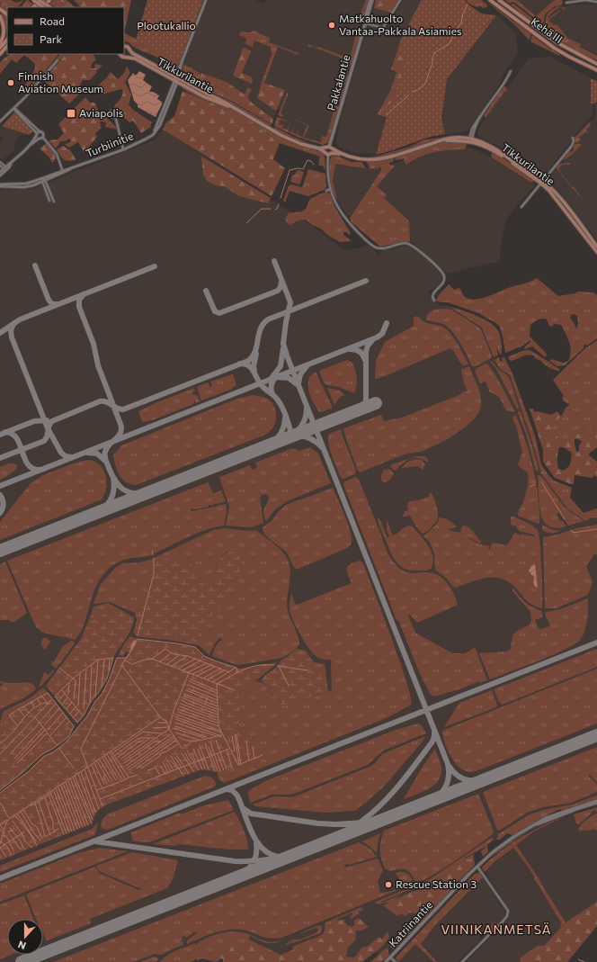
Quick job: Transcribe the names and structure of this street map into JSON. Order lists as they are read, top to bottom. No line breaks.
{"streets":{"highway":["Kehä III"],"main road":["Tikkurilantie","Pakkalantie","Katriinantie"],"street":["Turbiinitie"]},"crossings":[["Tikkurilantie","Pakkalantie"],["Tikkurilantie","Turbiinitie"]],"districts":["VIINIKANMETSÄ"],"parks":["Plootukallio"],"places":{"other":["Matkahuolto Vantaa-Pakkala Asiamies","Finnish Aviation Museum","Rescue Station 3"],"transit":["Aviapolis"]},"legend":["Road","Park"],"north":"bottom"}
